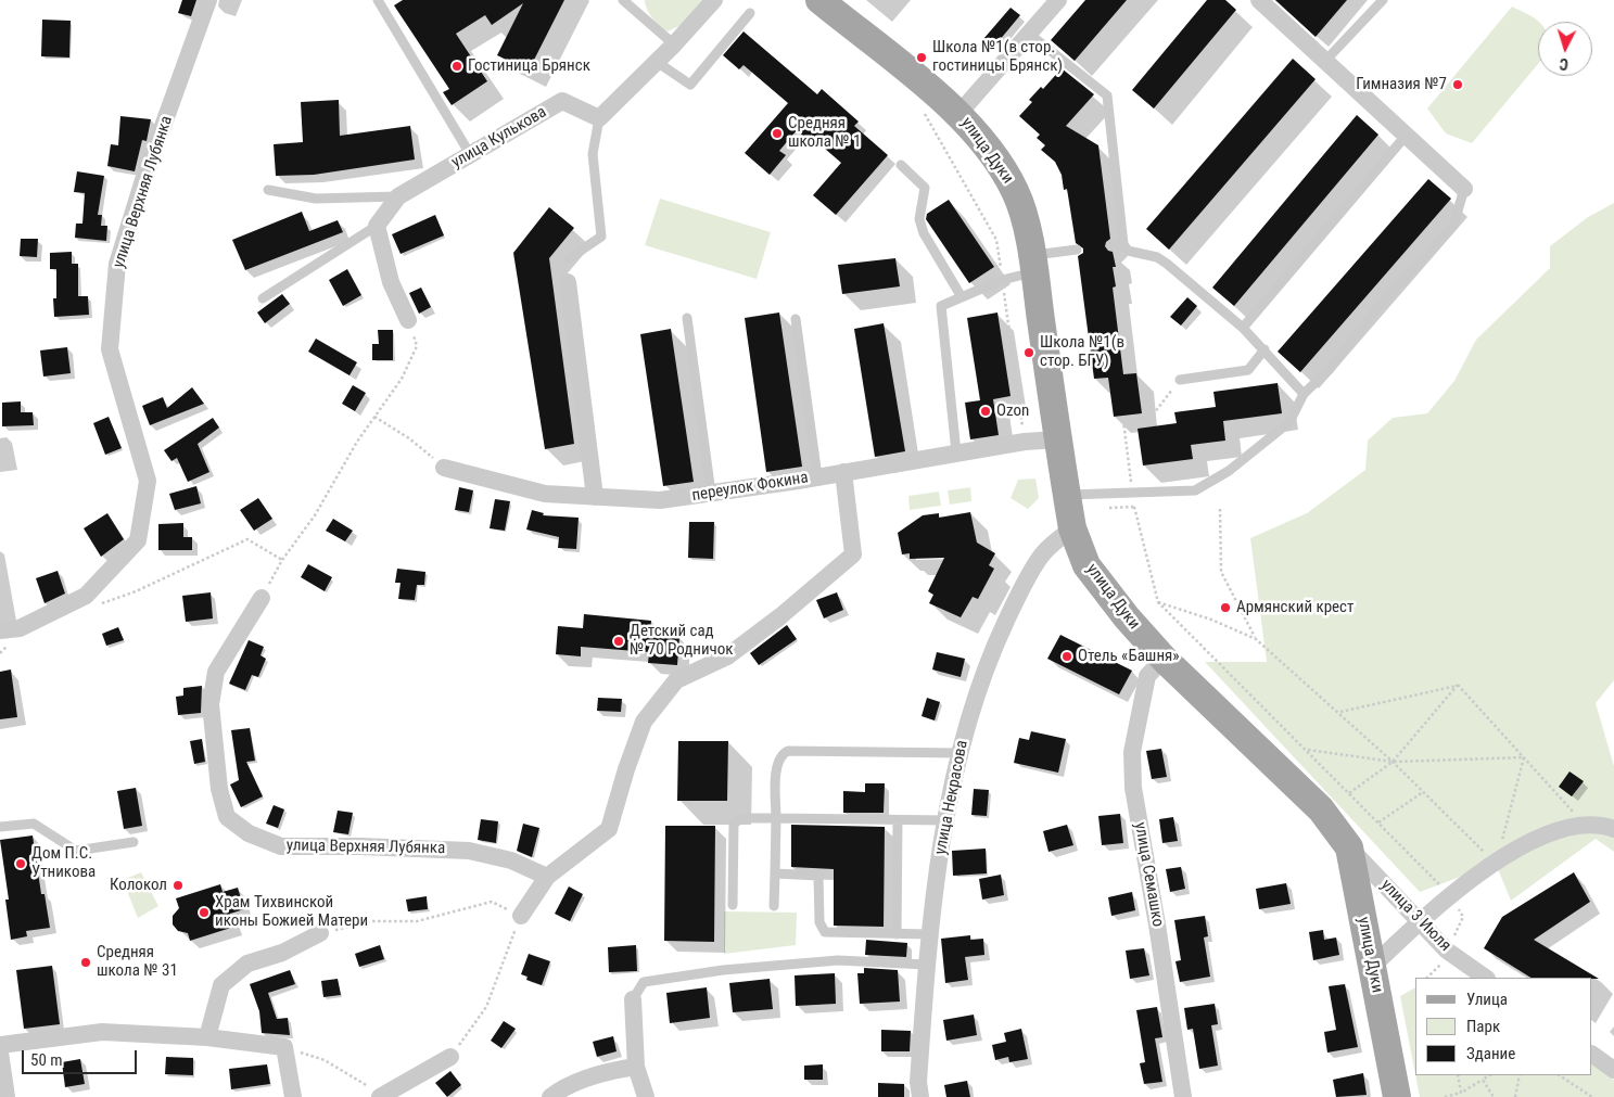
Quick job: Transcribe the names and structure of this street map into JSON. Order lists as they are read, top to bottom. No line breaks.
{"streets":{"main road":["улица Дуки"],"street":["улица Кулькова","улица Верхняя Лубянка","переулок Фокина","улица Некрасова","улица Семашко","улица 3 Июля"]},"crossings":[["улица Дуки","переулок Фокина"],["улица Дуки","улица Некрасова"],["улица Дуки","улица Семашко"],["улица Дуки","улица 3 Июля"]],"places":["Школа №1(в стор. гостиницы Брянск)","Гостиница Брянск","Гимназия №7","Средняя школа № 1","Школа №1(в стор. БГУ)","Ozon","Армянский крест","Детский сад № 70 Родничок","Отель «Башня»","Дом П.С. Утникова","Колокол","Храм Тихвинской иконы Божией Матери","Средняя школа № 31"],"legend":["Улица","Парк","Здание"],"scale_bar":"50 m","north":"bottom"}
